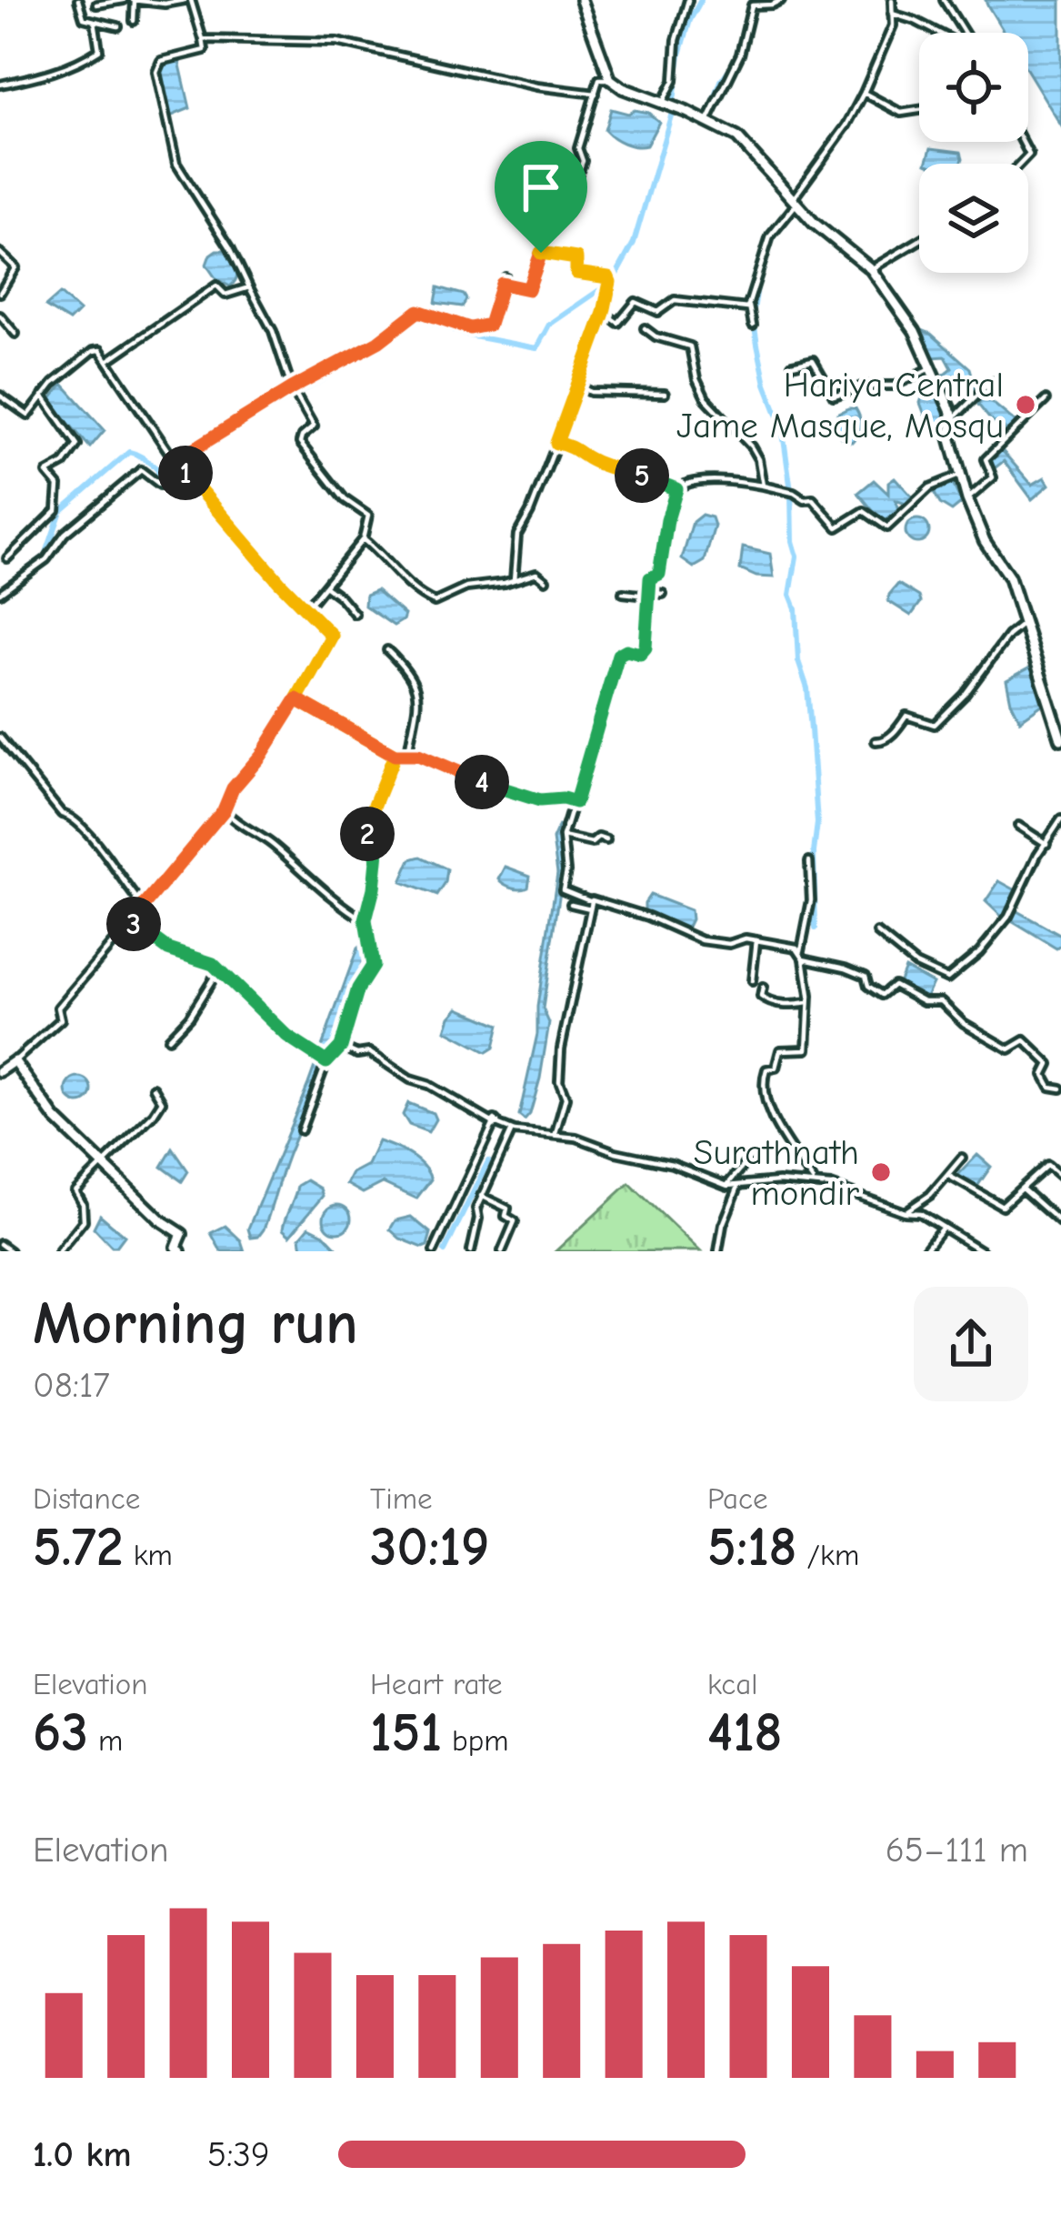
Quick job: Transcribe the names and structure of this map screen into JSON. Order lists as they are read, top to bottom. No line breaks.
{"places":["Hariya Central Jame Masque, Mosqu","Surathnath mondir"],"page":{"pins":["1","5","4","2","3"],"heading":["Morning run","08:17"],"stats":[["Distance","5.72 km"],["Time","30:19"],["Pace","5:18 /km"],["Elevation","63 m"],["Heart rate","151 bpm"],["kcal","418"]],"chart":["Elevation","65–111 m"],"list":[{"name":"1.0 km","note":"5:39"}]}}
